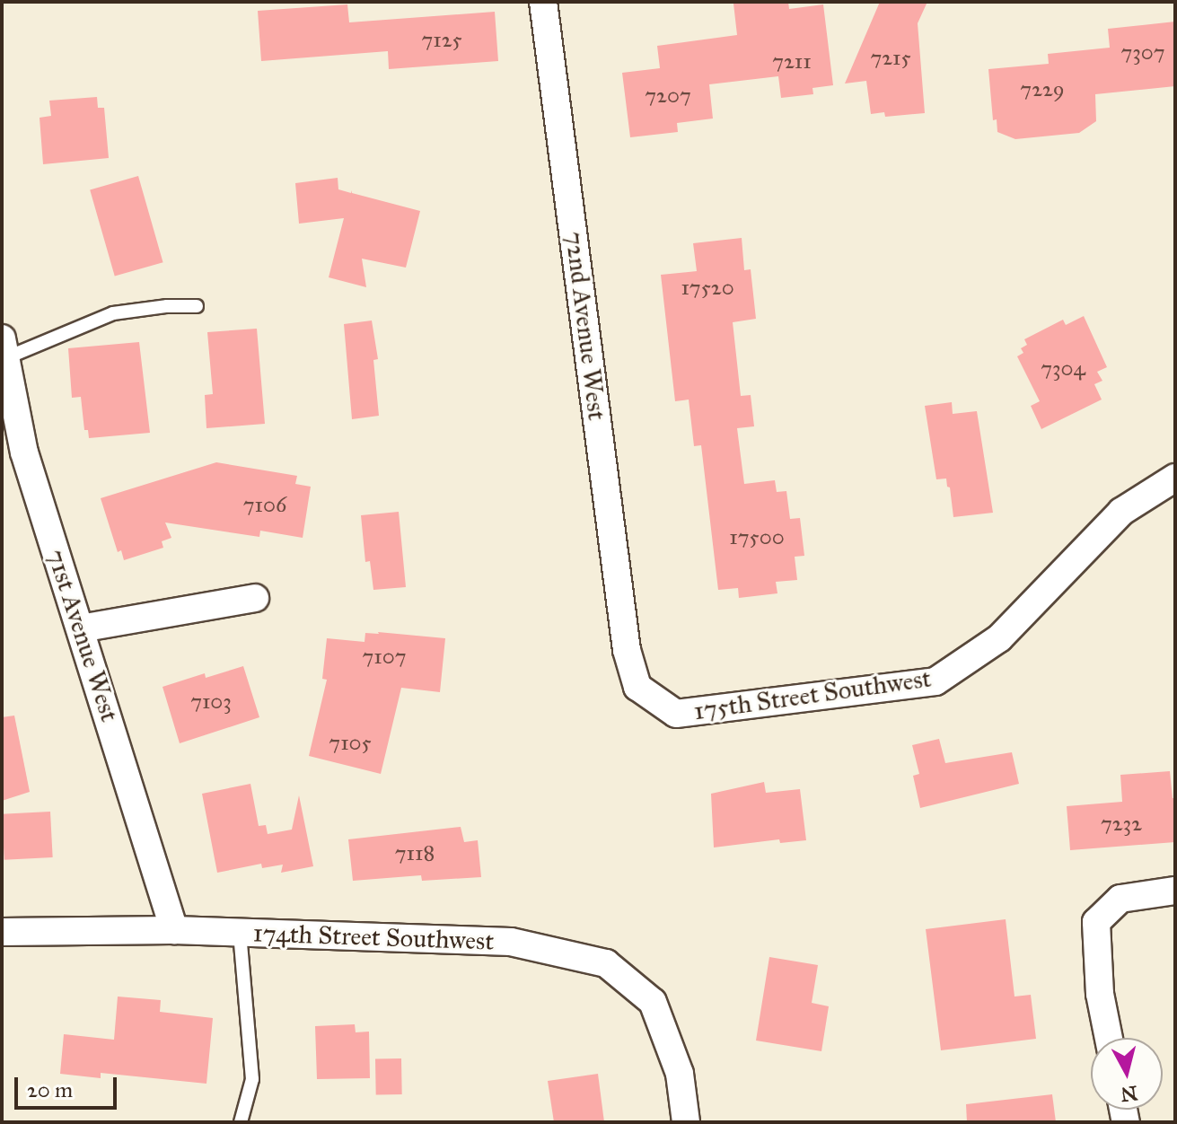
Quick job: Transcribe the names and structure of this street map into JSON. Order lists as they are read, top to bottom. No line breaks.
{"streets":{"street":["72nd Avenue West","71st Avenue West","175th Street Southwest","174th Street Southwest"]},"crossings":[["72nd Avenue West","175th Street Southwest"],["71st Avenue West","174th Street Southwest"]],"house_numbers":["7125","7307","7215","7211","7229","7207","17520","7304","7106","17500","7107","7103","7105","7232","7118"],"scale_bar":"20 m","north":"bottom"}
